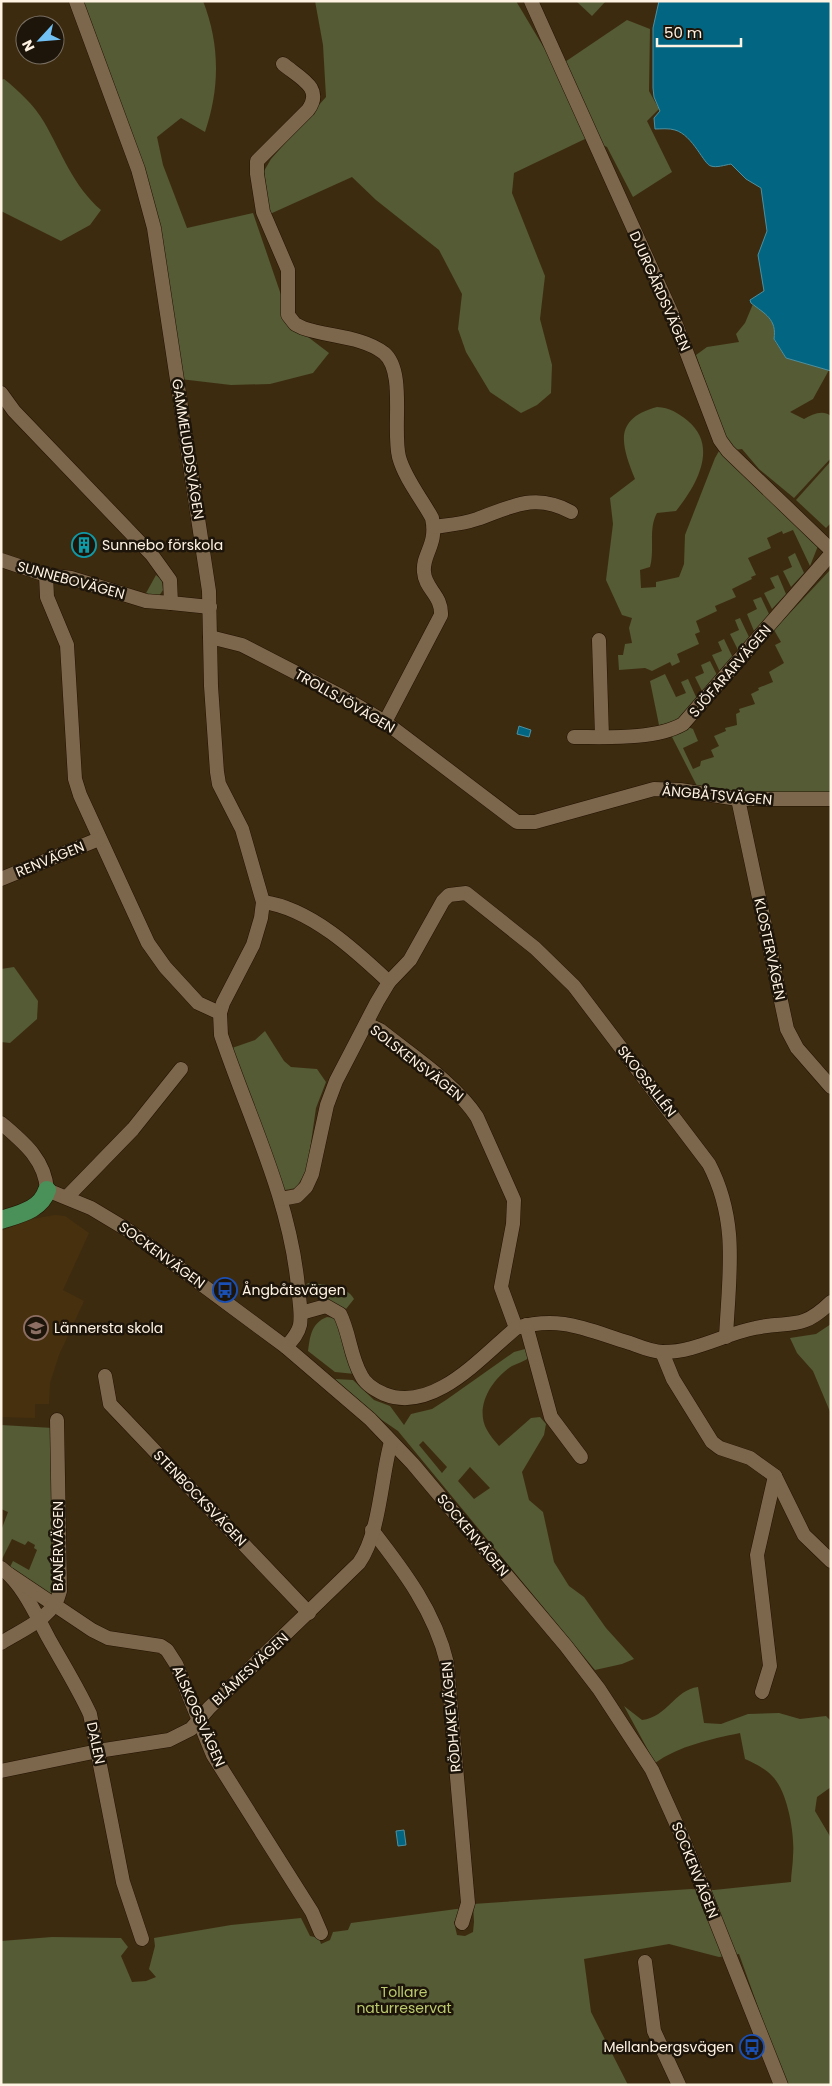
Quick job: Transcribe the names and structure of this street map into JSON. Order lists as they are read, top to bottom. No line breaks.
{"streets":{"street":["DJURGÅRDSVÄGEN","GAMMELUDDSVÄGEN","SUNNEBOVÄGEN","SJÖFARARVÄGEN","TROLLSJÖVÄGEN","ÅNGBÅTSVÄGEN","RENVÄGEN","KLOSTERVÄGEN","SOLSKENSVÄGEN","SKOGSALLÉN","SOCKENVÄGEN","STENBOCKSVÄGEN","BANÉRVÄGEN","BLÅMESVÄGEN","ALSKOGSVÄGEN","RÖDHAKEVÄGEN","DALEN"]},"crossings":[["GAMMELUDDSVÄGEN","TROLLSJÖVÄGEN"],["TROLLSJÖVÄGEN","ÅNGBÅTSVÄGEN"],["ÅNGBÅTSVÄGEN","KLOSTERVÄGEN"],["SOCKENVÄGEN","BLÅMESVÄGEN"],["STENBOCKSVÄGEN","BLÅMESVÄGEN"],["BANÉRVÄGEN","ALSKOGSVÄGEN"],["BANÉRVÄGEN","DALEN"],["BLÅMESVÄGEN","ALSKOGSVÄGEN"],["BLÅMESVÄGEN","RÖDHAKEVÄGEN"],["BLÅMESVÄGEN","DALEN"],["ALSKOGSVÄGEN","DALEN"]],"parks":["Tollare naturreservat"],"places":{"building":["Sunnebo förskola"],"bus stop":["Ångbåtsvägen","Mellanbergsvägen"],"school or university":["Lännersta skola"]},"scale_bar":"50 m","north":"bottom left"}
